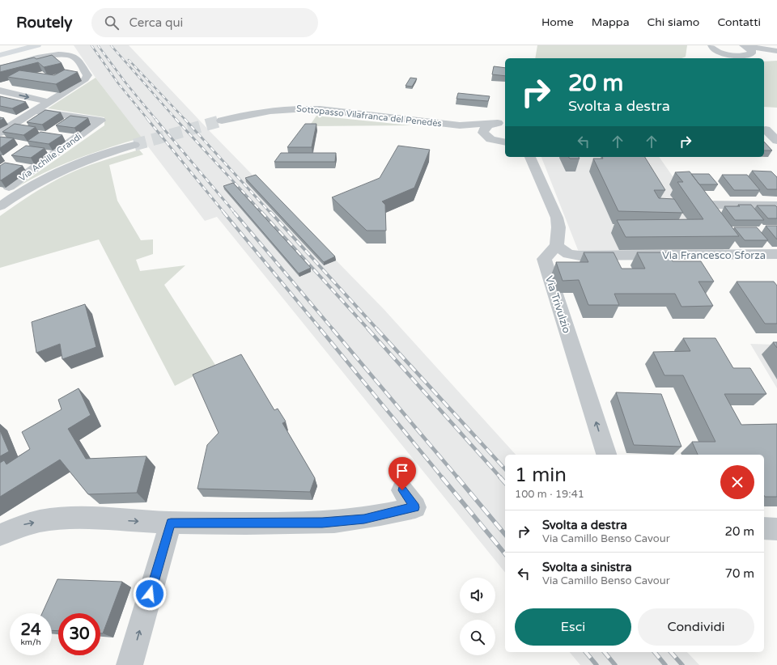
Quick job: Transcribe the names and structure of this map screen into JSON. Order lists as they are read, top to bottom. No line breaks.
{"streets":{"street":["Sottopasso Vilafranca del Penedès","Via Achille Grandi","Via Francesco Sforza","Via Trivulzio"]},"crossings":[["Via Francesco Sforza","Via Trivulzio"]],"one_way":["Via Trivulzio"],"page":{"header":"Routely","search":"Cerca qui","nav":["Home","Mappa","Chi siamo","Contatti"],"turn":["20 m","Svolta a destra"],"heading":["1 min","100 m · 19:41"],"list":[{"name":"Svolta a destra","note":"Via Camillo Benso Cavour","value":"20 m"},{"name":"Svolta a sinistra","note":"Via Camillo Benso Cavour","value":"70 m"}],"buttons":["Esci","Condividi"],"speed":"24 km/h","limit":"30"}}
